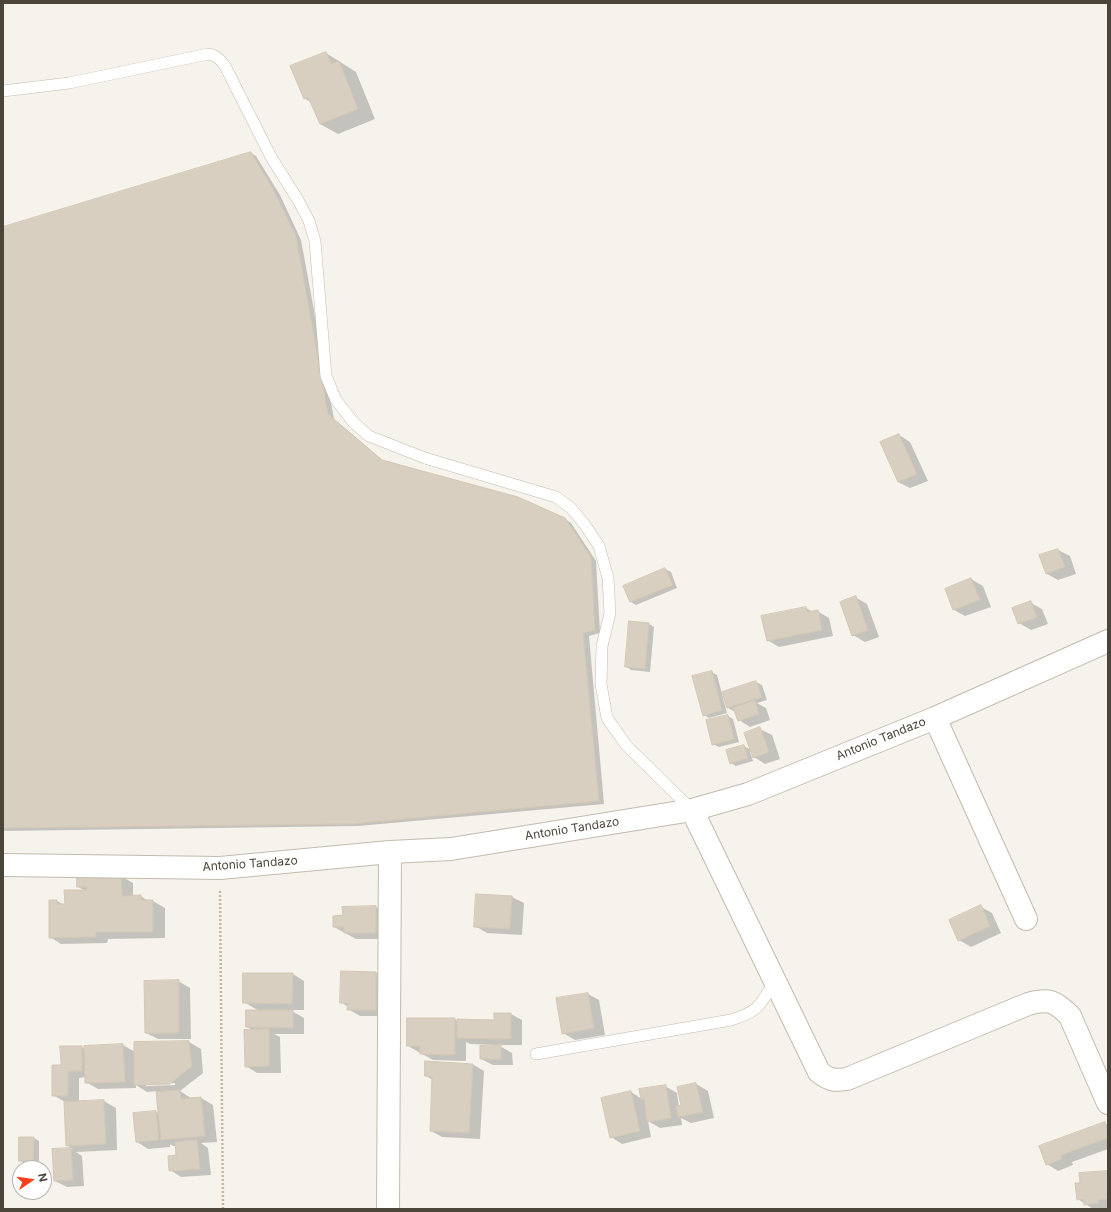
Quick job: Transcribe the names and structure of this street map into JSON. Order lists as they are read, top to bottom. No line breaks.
{"streets":{"street":["Antonio Tandazo"]},"north":"right"}
